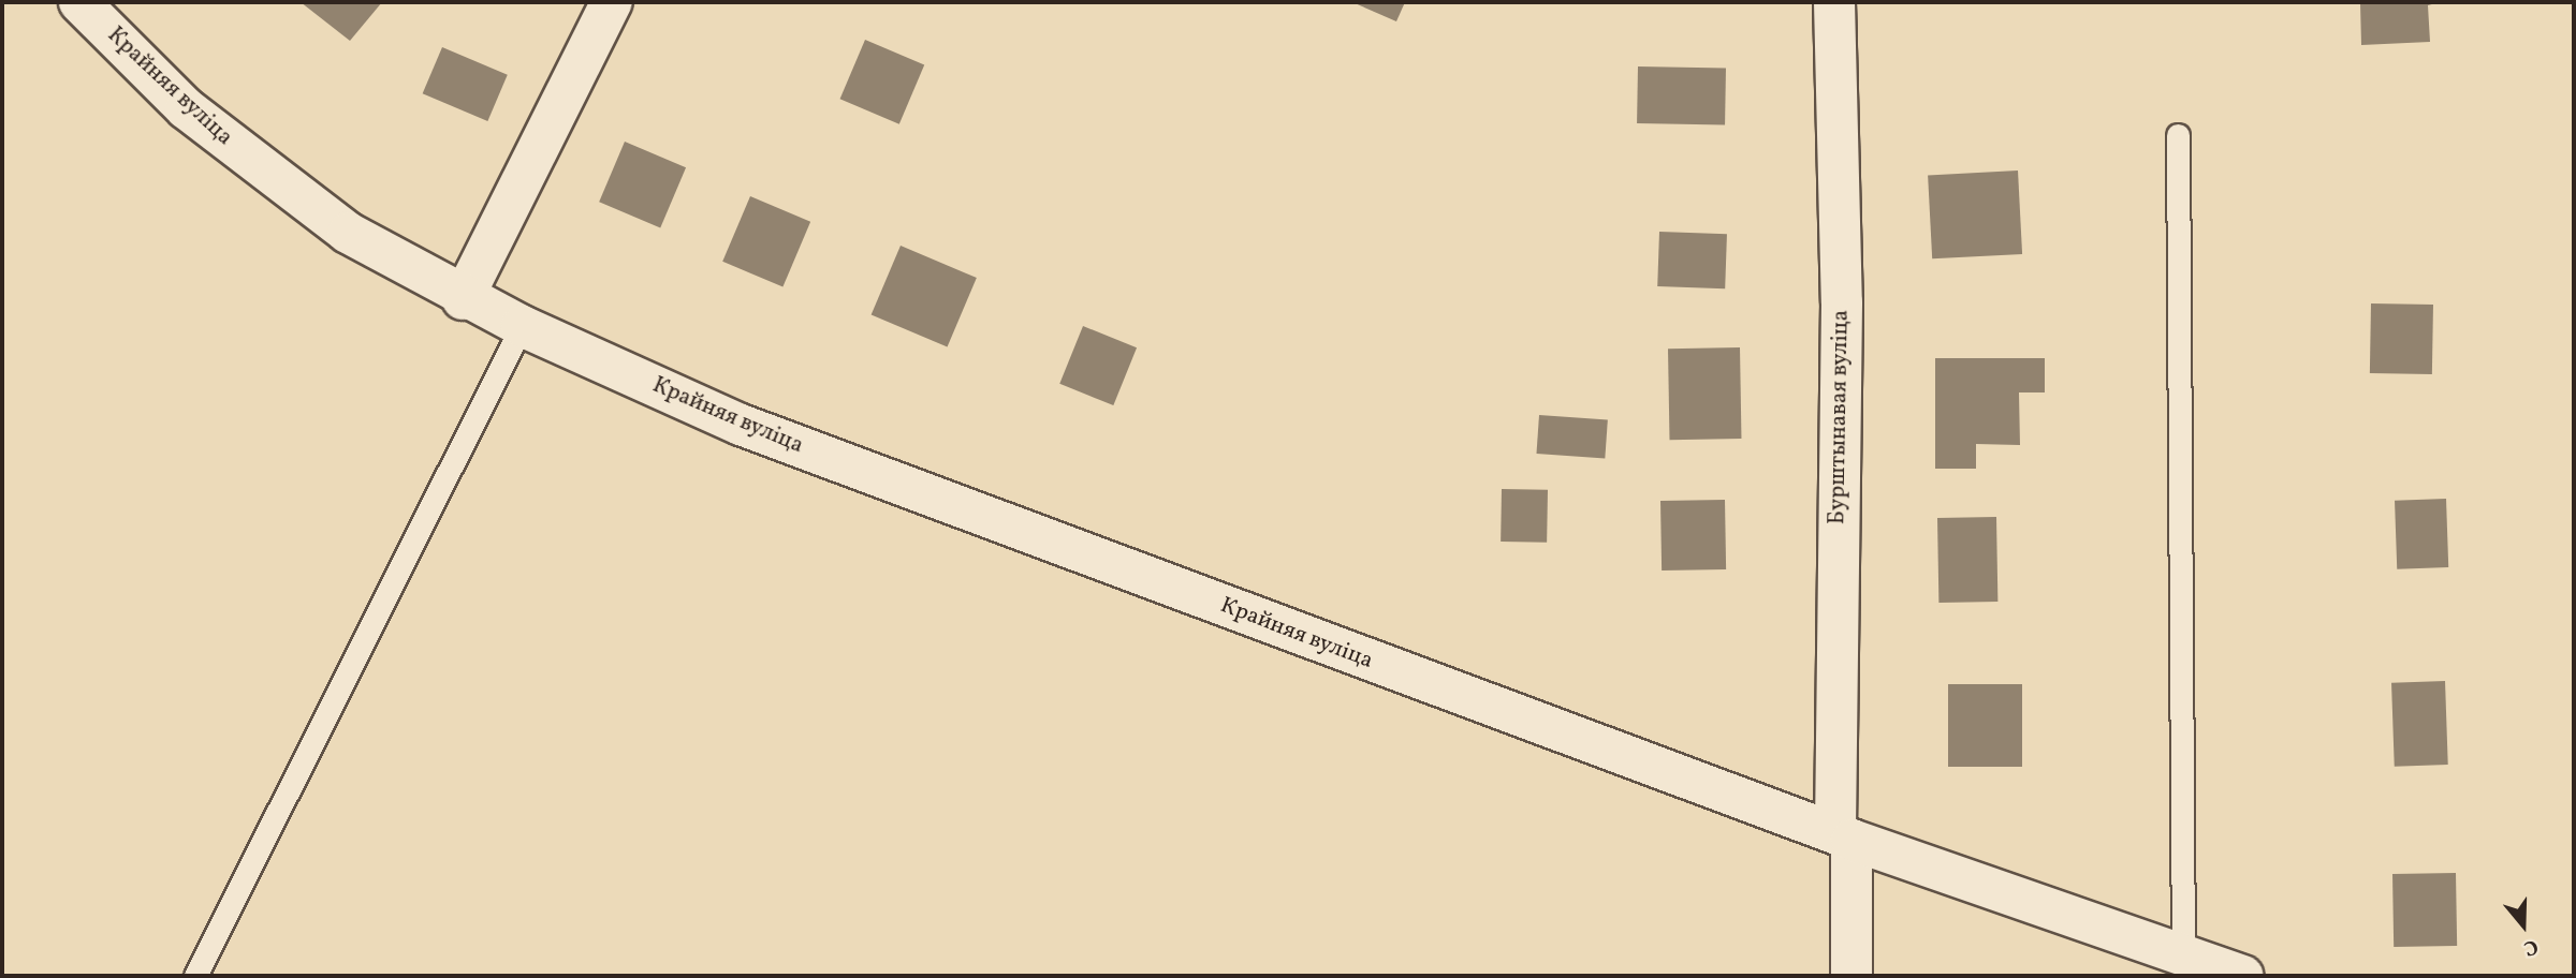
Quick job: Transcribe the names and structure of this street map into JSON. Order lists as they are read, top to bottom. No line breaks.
{"streets":{"street":["Крайняя вуліца","Бурштынавая вуліца"]},"crossings":[["Крайняя вуліца","Бурштынавая вуліца"]],"north":"bottom"}
